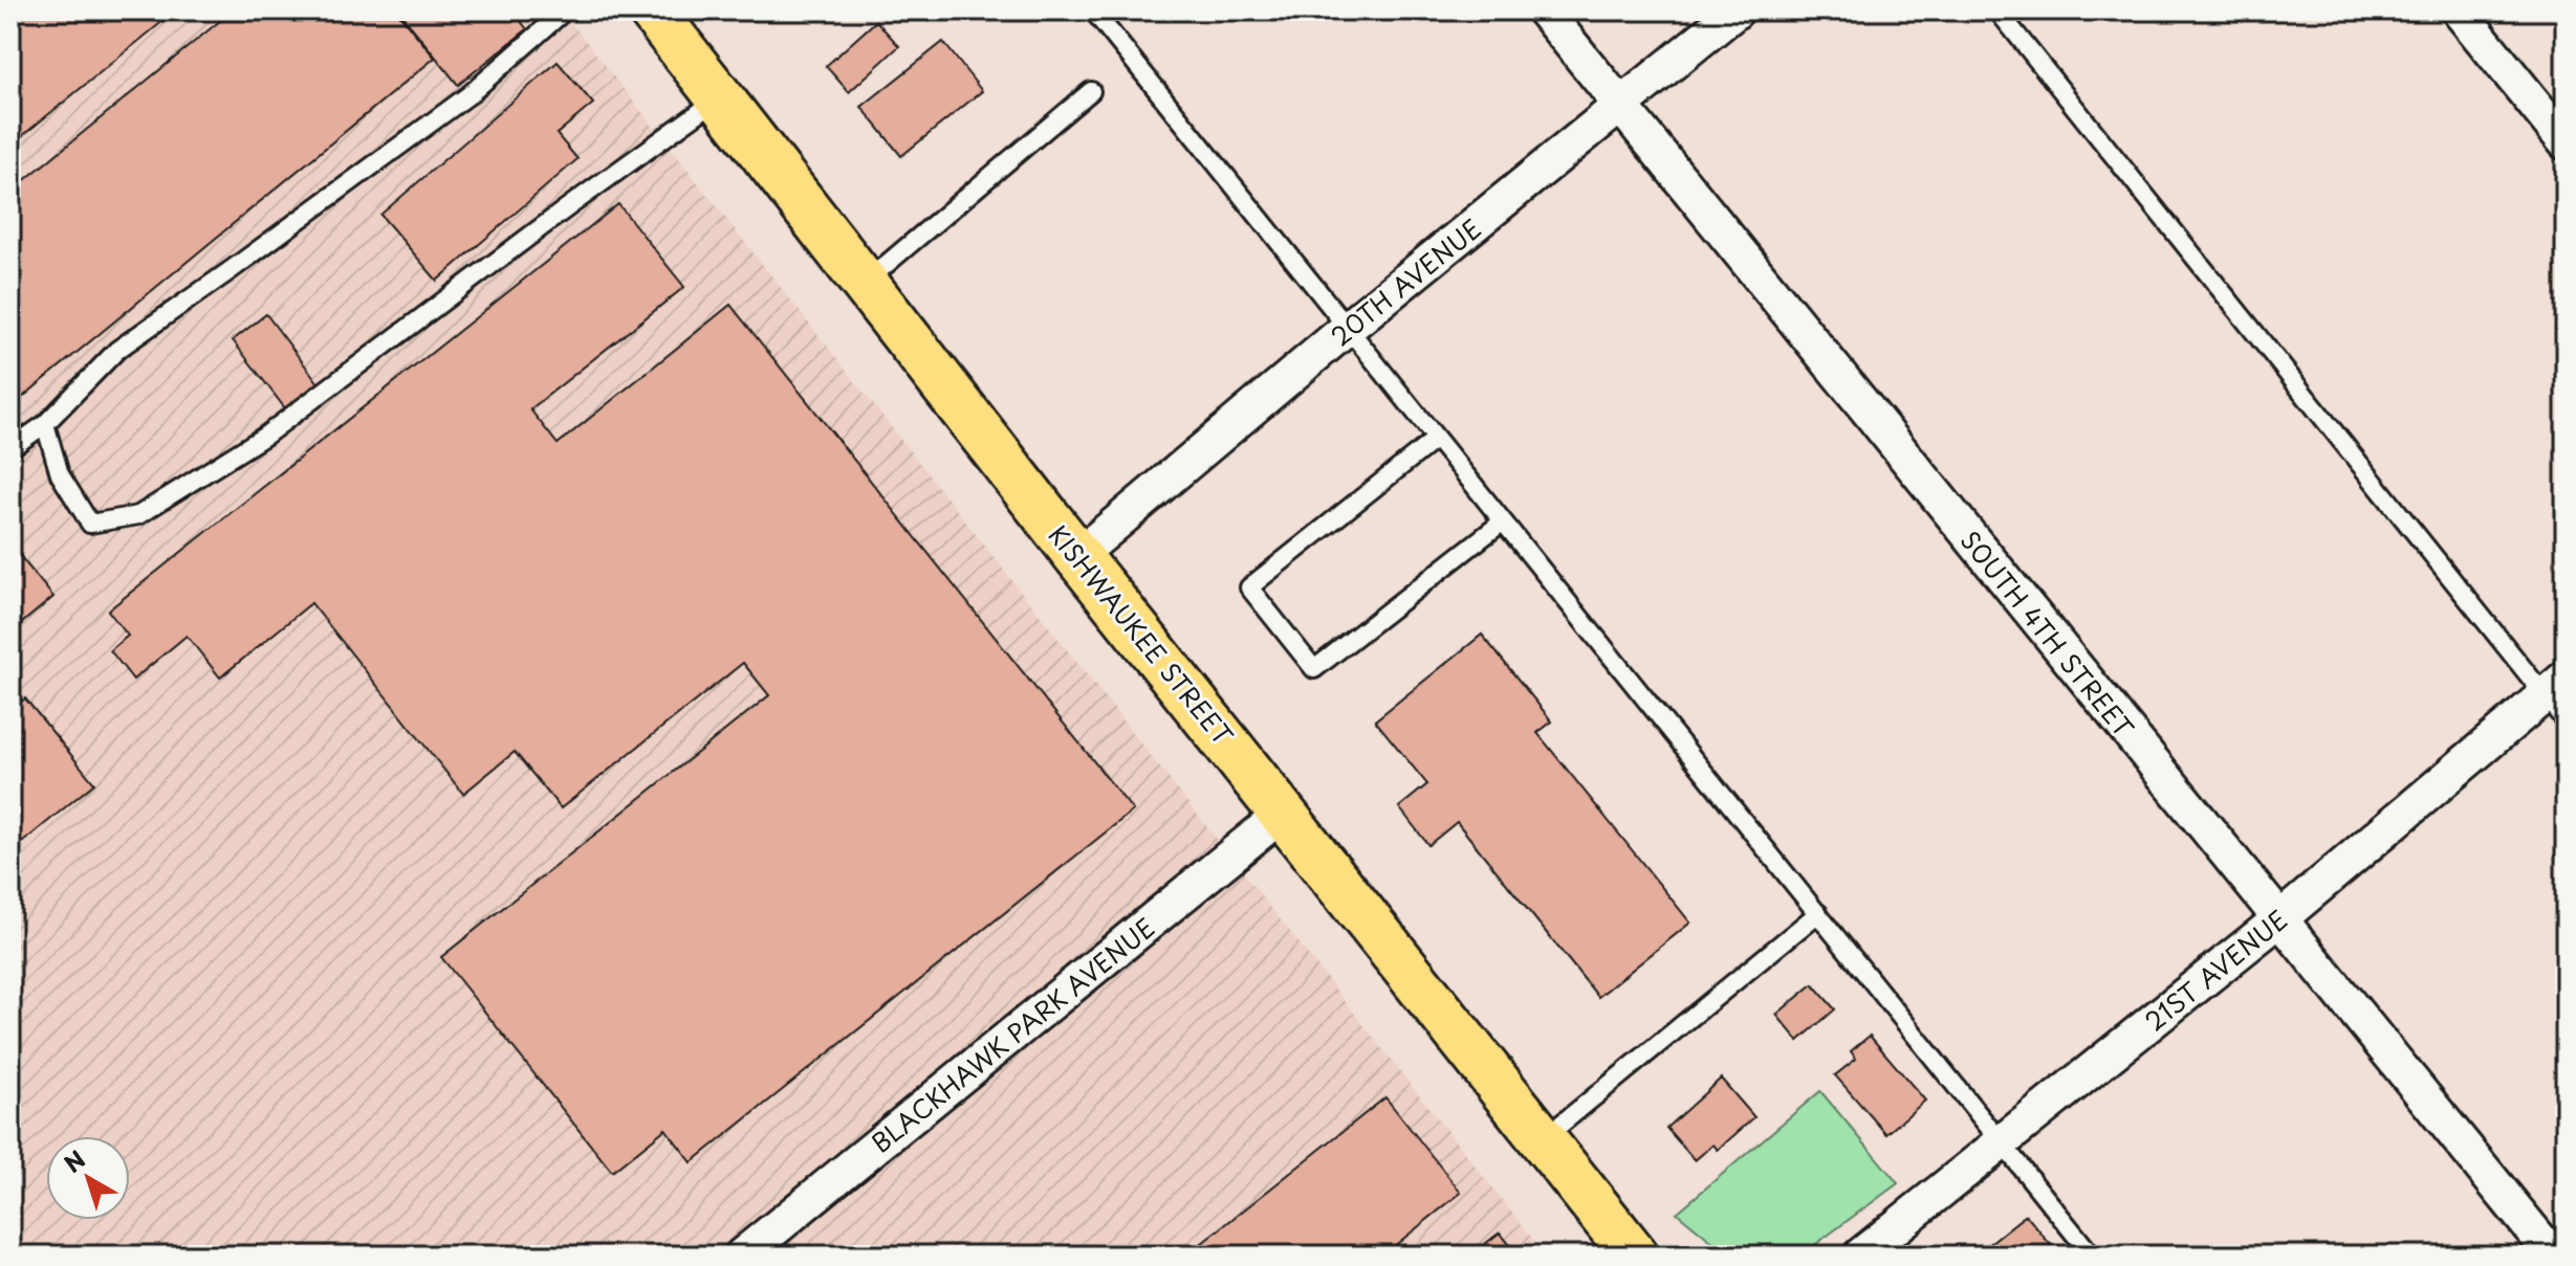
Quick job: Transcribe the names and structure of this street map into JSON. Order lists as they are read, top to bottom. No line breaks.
{"streets":{"main road":["KISHWAUKEE STREET"],"street":["20TH AVENUE","SOUTH 4TH STREET","21ST AVENUE","BLACKHAWK PARK AVENUE"]},"crossings":[["20TH AVENUE","SOUTH 4TH STREET"],["20TH AVENUE","KISHWAUKEE STREET"],["SOUTH 4TH STREET","21ST AVENUE"],["KISHWAUKEE STREET","BLACKHAWK PARK AVENUE"]],"north":"top left"}
